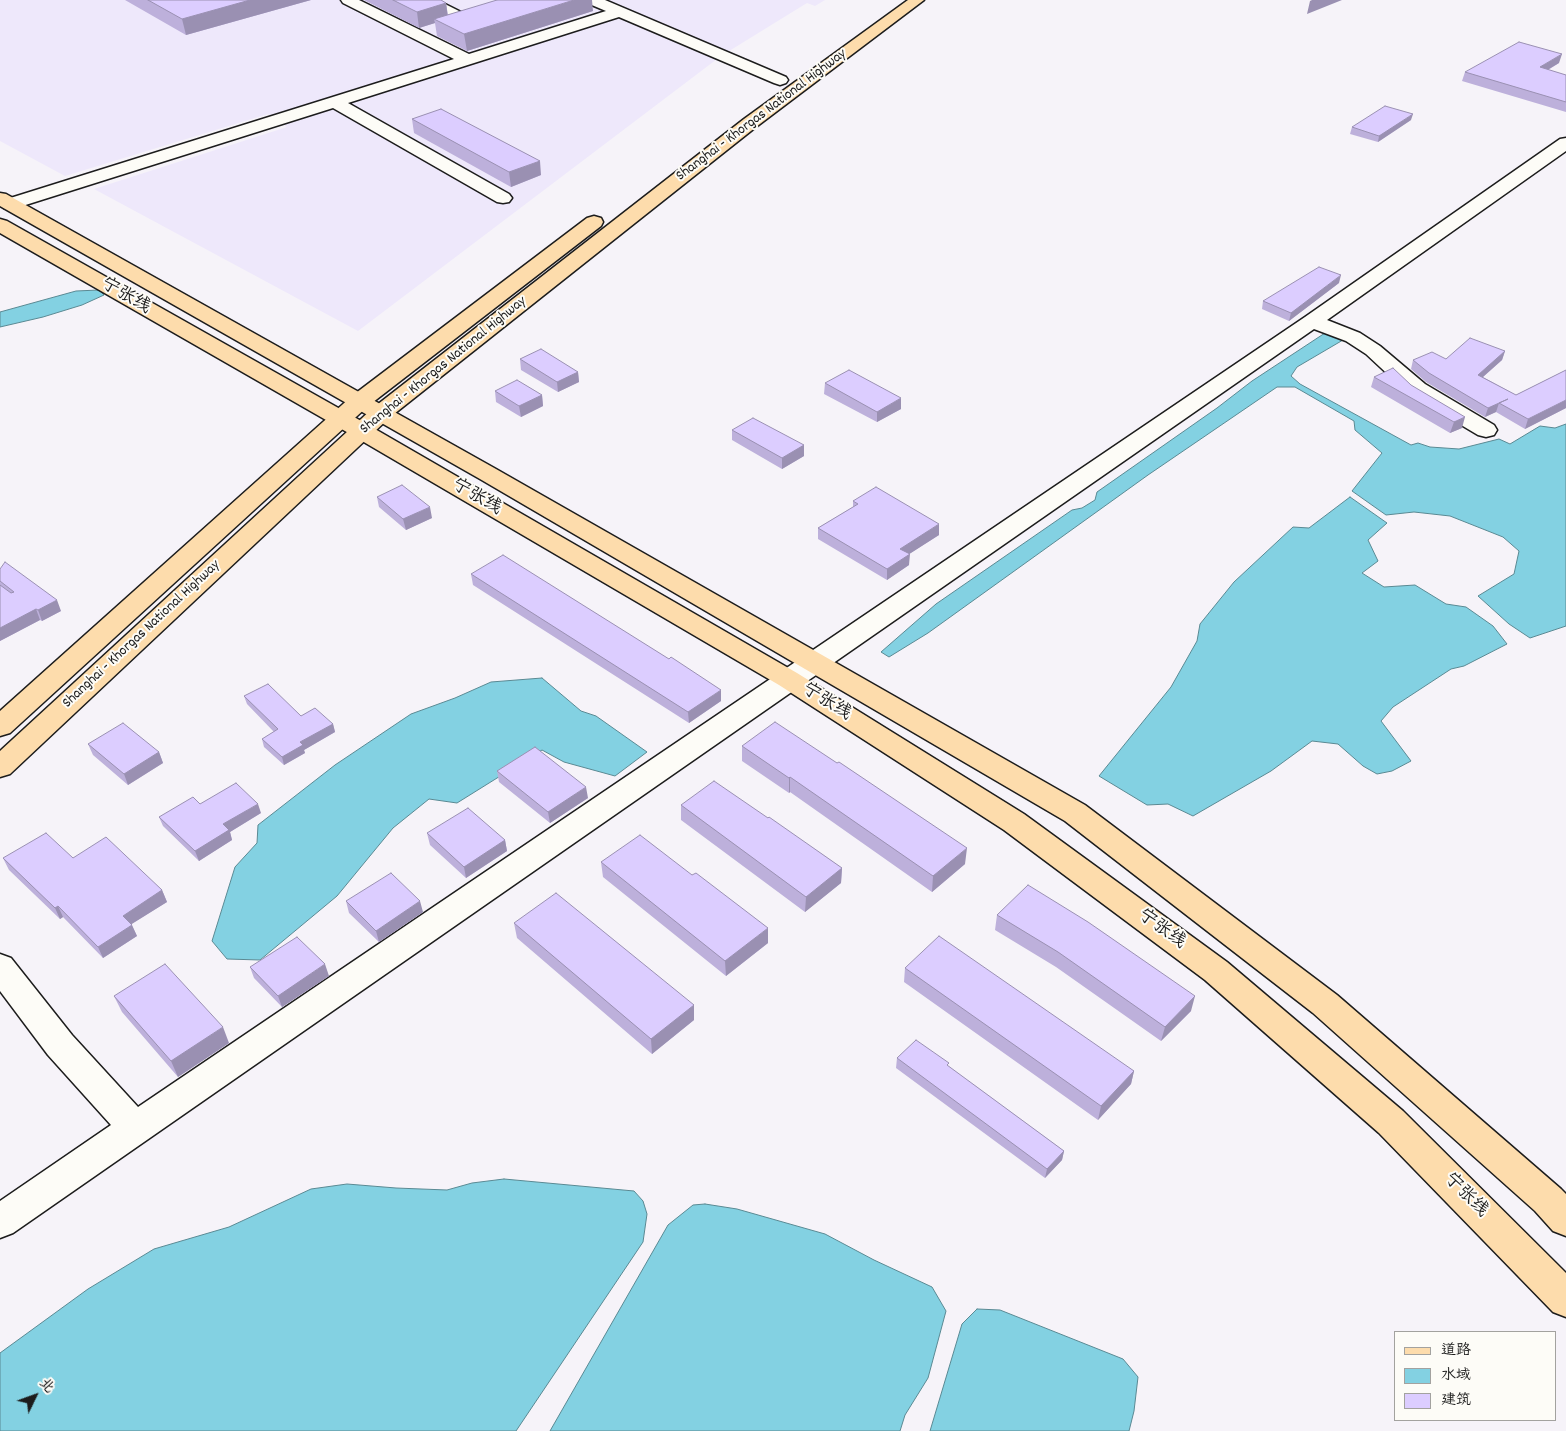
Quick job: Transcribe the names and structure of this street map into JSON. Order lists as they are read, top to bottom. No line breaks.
{"streets":{"main road":["Shanghai - Khorgas National Highway","宁张线"]},"crossings":[["Shanghai - Khorgas National Highway","宁张线"]],"legend":["道路","水域","建筑"],"north":"top right"}
